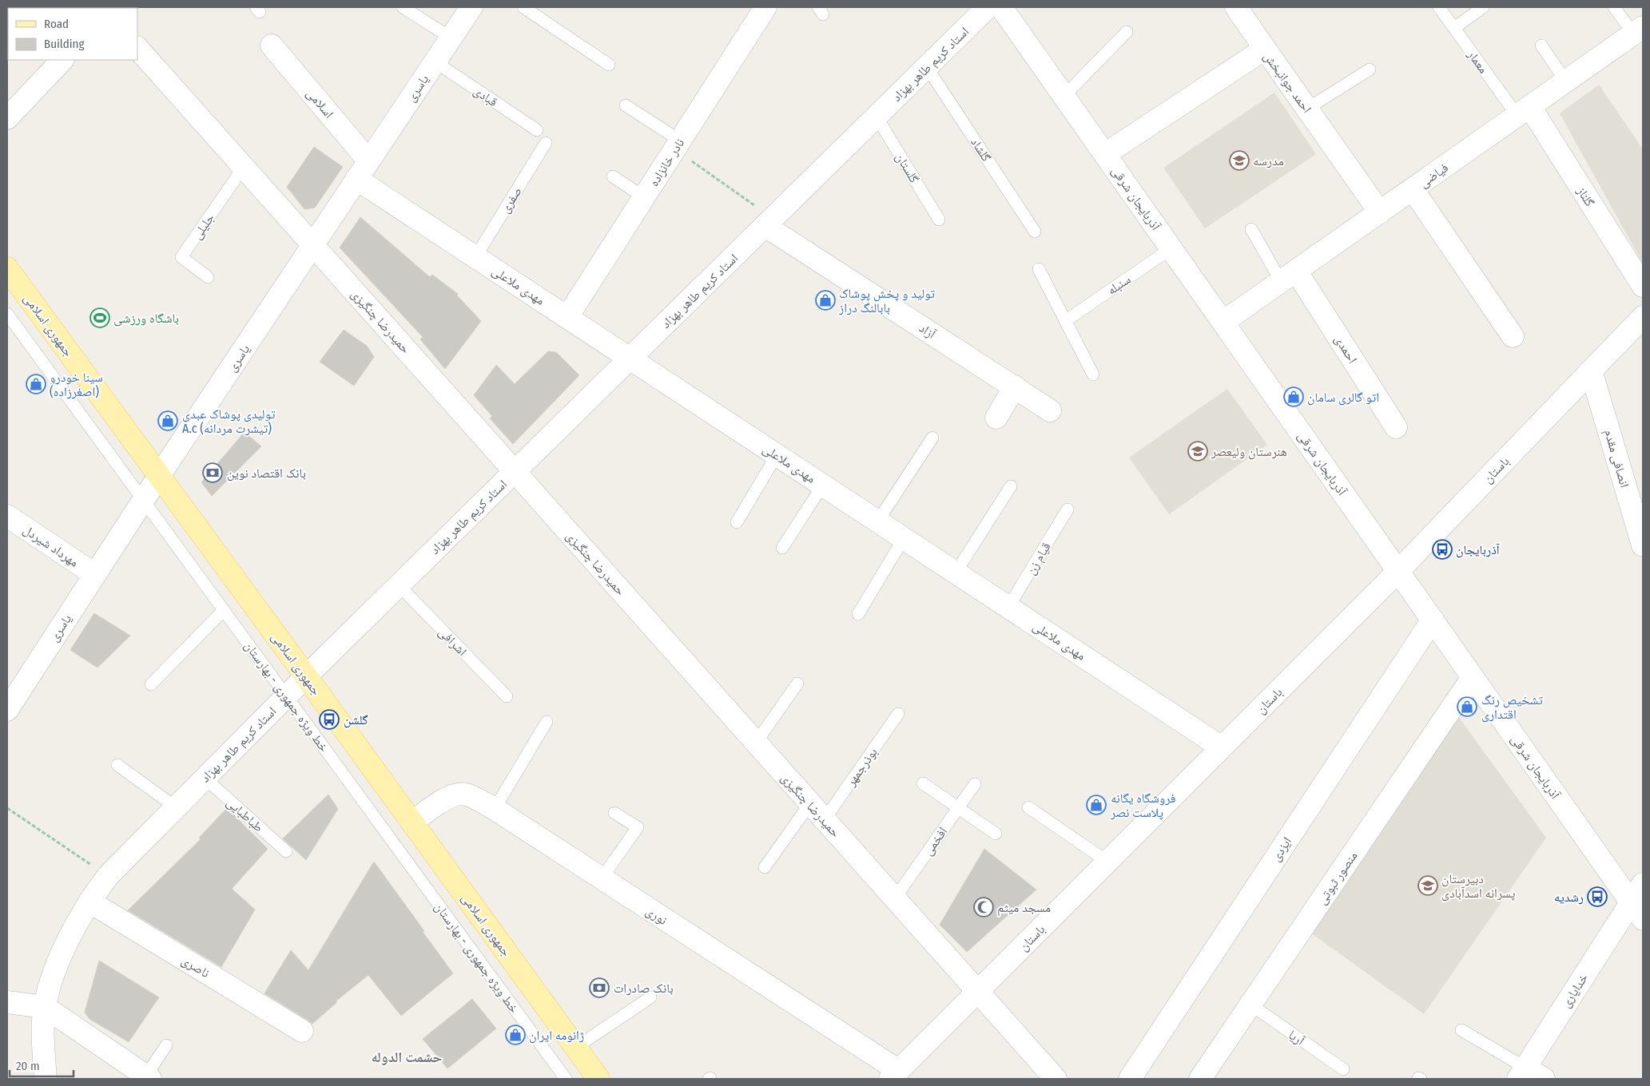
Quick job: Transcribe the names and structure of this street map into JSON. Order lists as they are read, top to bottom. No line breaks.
{"streets":{"main road":["جمهوری اسلامی"],"street":["استاد کریم طاهر بهزاد","احمد جوانبخش","یاسری","اسلامی","نادر خانزاده","فیاضی","گلناز","آذربایجان شرقی","مهدی ملاعلی","حمیدرضا چنگیزی","آزاد","احمدی","انصافی مقدم","باستان","مهرداد شیردل","ایزدی","منصور ثبوتی","نوری","ناصری","خدایاری"],"lane":["معمار","قبادی","گلشاد","گلستان","صفری","جلیلی","سنبله","قیام زن","اشرافی","خط ویژه جمهوری - بهارستان","بوذرجمهر","طباطبایی","افخمی","آریا"]},"crossings":[["معمار","فیاضی"],["معمار","گلناز"],["استاد کریم طاهر بهزاد","گلشاد"],["استاد کریم طاهر بهزاد","گلستان"],["استاد کریم طاهر بهزاد","مهدی ملاعلی"],["استاد کریم طاهر بهزاد","حمیدرضا چنگیزی"],["استاد کریم طاهر بهزاد","جمهوری اسلامی"],["استاد کریم طاهر بهزاد","آزاد"],["استاد کریم طاهر بهزاد","اشرافی"],["استاد کریم طاهر بهزاد","خط ویژه جمهوری - بهارستان"],["استاد کریم طاهر بهزاد","طباطبایی"],["استاد کریم طاهر بهزاد","ناصری"],["احمد جوانبخش","فیاضی"],["احمد جوانبخش","آذربایجان شرقی"],["یاسری","قبادی"],["یاسری","اسلامی"],["یاسری","مهدی ملاعلی"],["یاسری","حمیدرضا چنگیزی"],["یاسری","جمهوری اسلامی"],["یاسری","مهرداد شیردل"],["یاسری","خط ویژه جمهوری - بهارستان"],["نادر خانزاده","مهدی ملاعلی"],["فیاضی","گلناز"],["فیاضی","آذربایجان شرقی"],["فیاضی","احمدی"],["آذربایجان شرقی","سنبله"],["آذربایجان شرقی","باستان"],["آذربایجان شرقی","ایزدی"],["آذربایجان شرقی","منصور ثبوتی"],["آذربایجان شرقی","خدایاری"],["صفری","مهدی ملاعلی"],["جلیلی","حمیدرضا چنگیزی"],["مهدی ملاعلی","باستان"],["مهدی ملاعلی","قیام زن"],["حمیدرضا چنگیزی","باستان"],["حمیدرضا چنگیزی","بوذرجمهر"],["حمیدرضا چنگیزی","افخمی"],["جمهوری اسلامی","نوری"],["انصافی مقدم","باستان"],["باستان","نوری"],["منصور ثبوتی","آریا"]],"districts":["حشمت الدوله"],"places":{"school or university":["مدرسه","هنرستان ولیعصر","دبیرستان پسرانه اسدآبادی"],"shop":["تولید و پخش پوشاک بابالنگ دراز","سینا خودرو (اصغرزاده)","اتو گالری سامان","تولیدی پوشاک عبدی A.c (تیشرت مردانه)","تشخیص رنگ اقتداری","فروشگاه یگانه پلاست نصر","ژانومه ایران"],"sports":["باشگاه ورزشی"],"bank":["بانک اقتصاد نوین","بانک صادرات"],"bus stop":["آذربایجان","گلشن","رشدیه"],"mosque":["مسجد میثم"]},"legend":["Road","Building"],"scale_bar":"20 m"}
